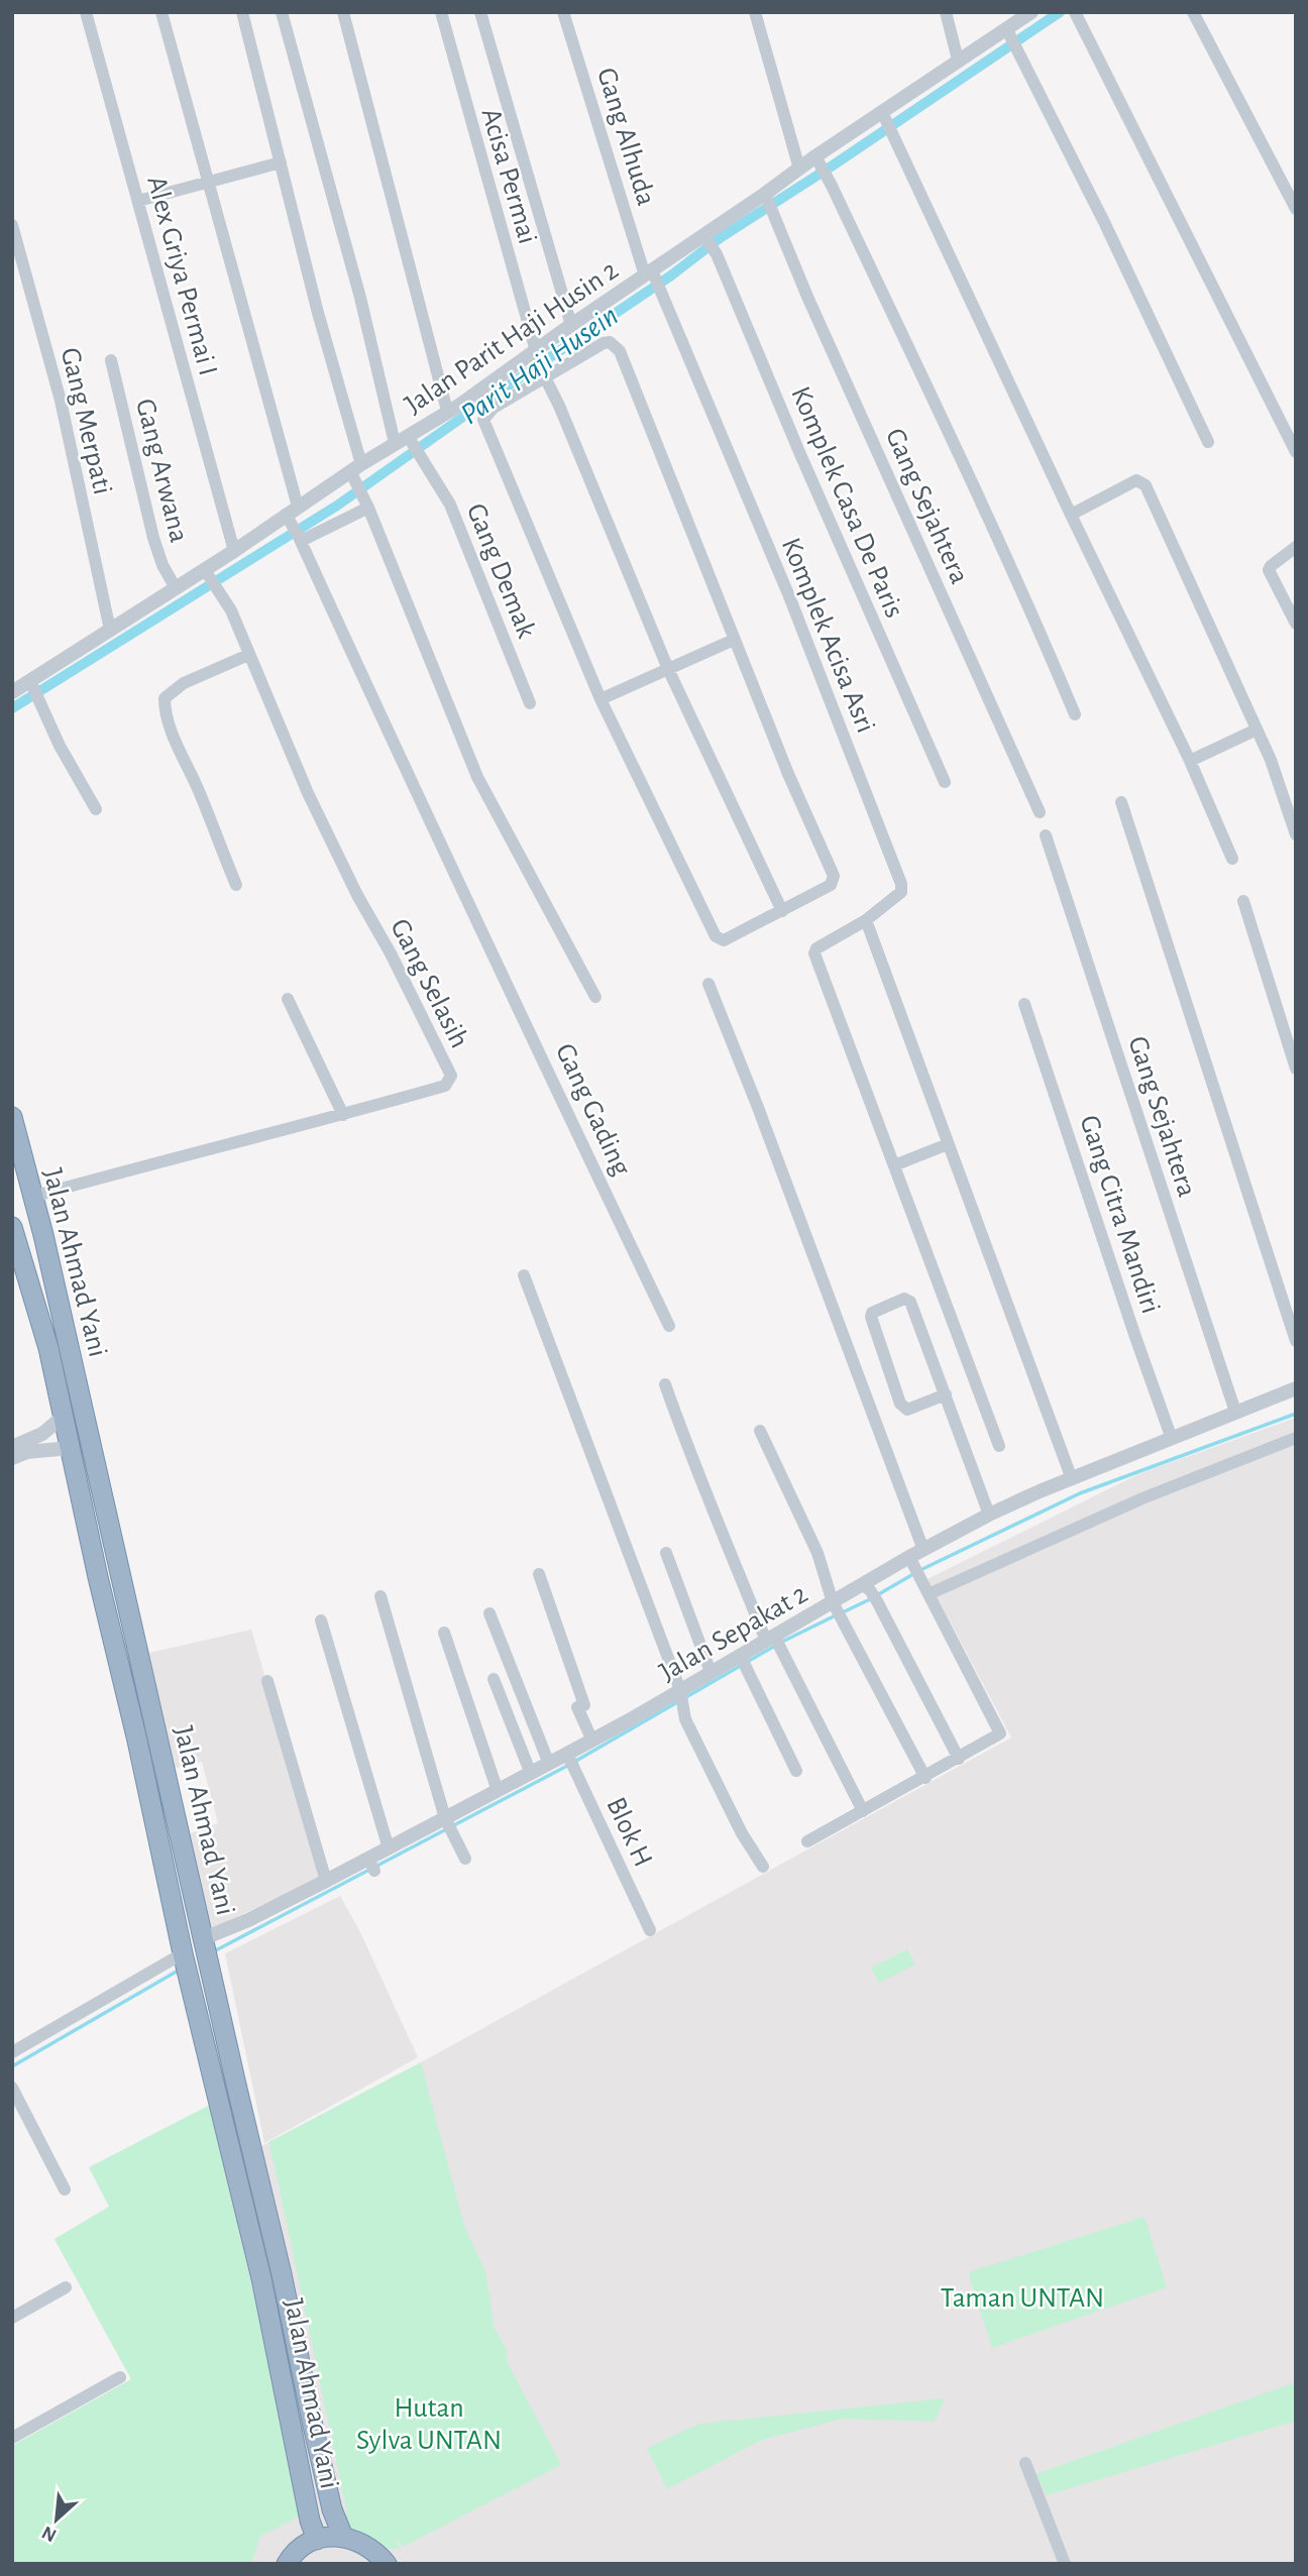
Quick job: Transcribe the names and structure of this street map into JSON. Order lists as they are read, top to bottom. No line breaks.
{"streets":{"highway":["Jalan Ahmad Yani"],"street":["Gang Alhuda","Acisa Permai","Alex Griya Permai I","Jalan Parit Haji Husin 2","Gang Merpati","Gang Arwana","Komplek Casa De Paris","Gang Sejahtera","Gang Demak","Komplek Acisa Asri","Gang Selasih","Gang Gading","Gang Citra Mandiri","Jalan Sepakat 2","Blok H"]},"crossings":[["Gang Alhuda","Jalan Parit Haji Husin 2"],["Gang Alhuda","Komplek Acisa Asri"],["Acisa Permai","Jalan Parit Haji Husin 2"],["Alex Griya Permai I","Jalan Parit Haji Husin 2"],["Alex Griya Permai I","Gang Gading"],["Jalan Parit Haji Husin 2","Gang Merpati"],["Jalan Parit Haji Husin 2","Gang Arwana"],["Jalan Parit Haji Husin 2","Komplek Casa De Paris"],["Jalan Parit Haji Husin 2","Gang Sejahtera"],["Jalan Parit Haji Husin 2","Gang Demak"],["Jalan Parit Haji Husin 2","Gang Selasih"],["Gang Sejahtera","Jalan Sepakat 2"],["Gang Selasih","Jalan Ahmad Yani"],["Gang Citra Mandiri","Jalan Sepakat 2"],["Jalan Ahmad Yani","Jalan Sepakat 2"],["Jalan Sepakat 2","Blok H"]],"water":["Parit Haji Husein"],"parks":["Taman UNTAN","Hutan Sylva UNTAN"],"north":"bottom left"}
